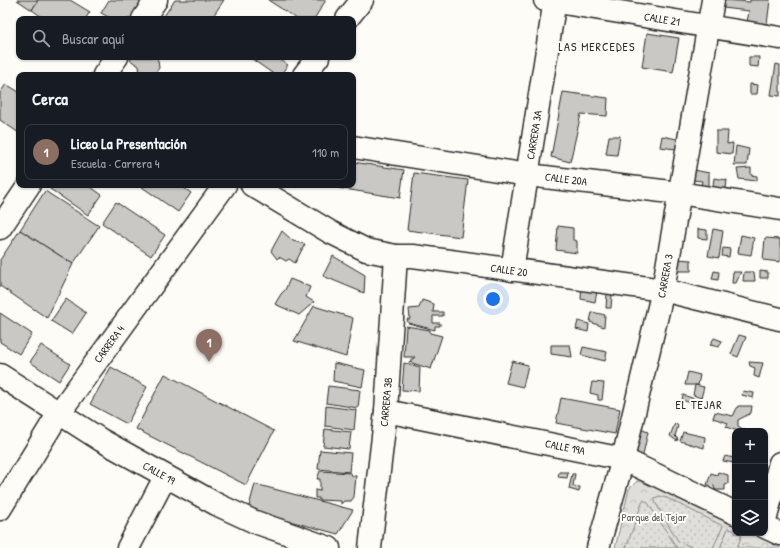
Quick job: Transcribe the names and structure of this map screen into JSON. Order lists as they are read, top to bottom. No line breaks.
{"streets":{"street":["CALLE 21","CARRERA 3A","CALLE 20A","CALLE 20","CARRERA 3","CARRERA 4","CARRERA 3B","CALLE 19A","CALLE 19"]},"crossings":[["CALLE 21","CARRERA 3A"],["CALLE 21","CARRERA 3"],["CARRERA 3A","CALLE 20A"],["CARRERA 3A","CALLE 20"],["CALLE 20A","CARRERA 3"],["CALLE 20","CARRERA 3"],["CALLE 20","CARRERA 3B"],["CARRERA 3","CALLE 19A"],["CARRERA 4","CALLE 19"],["CARRERA 3B","CALLE 19A"]],"districts":["LAS MERCEDES","EL TEJAR"],"parks":["Parque del Tejar"],"page":{"search":"Buscar aquí","heading":"Cerca","list":[{"mark":"1","name":"Liceo La Presentación","note":"Escuela · Carrera 4","value":"110 m"}],"pins":"1","map_buttons":["+","−"]}}
